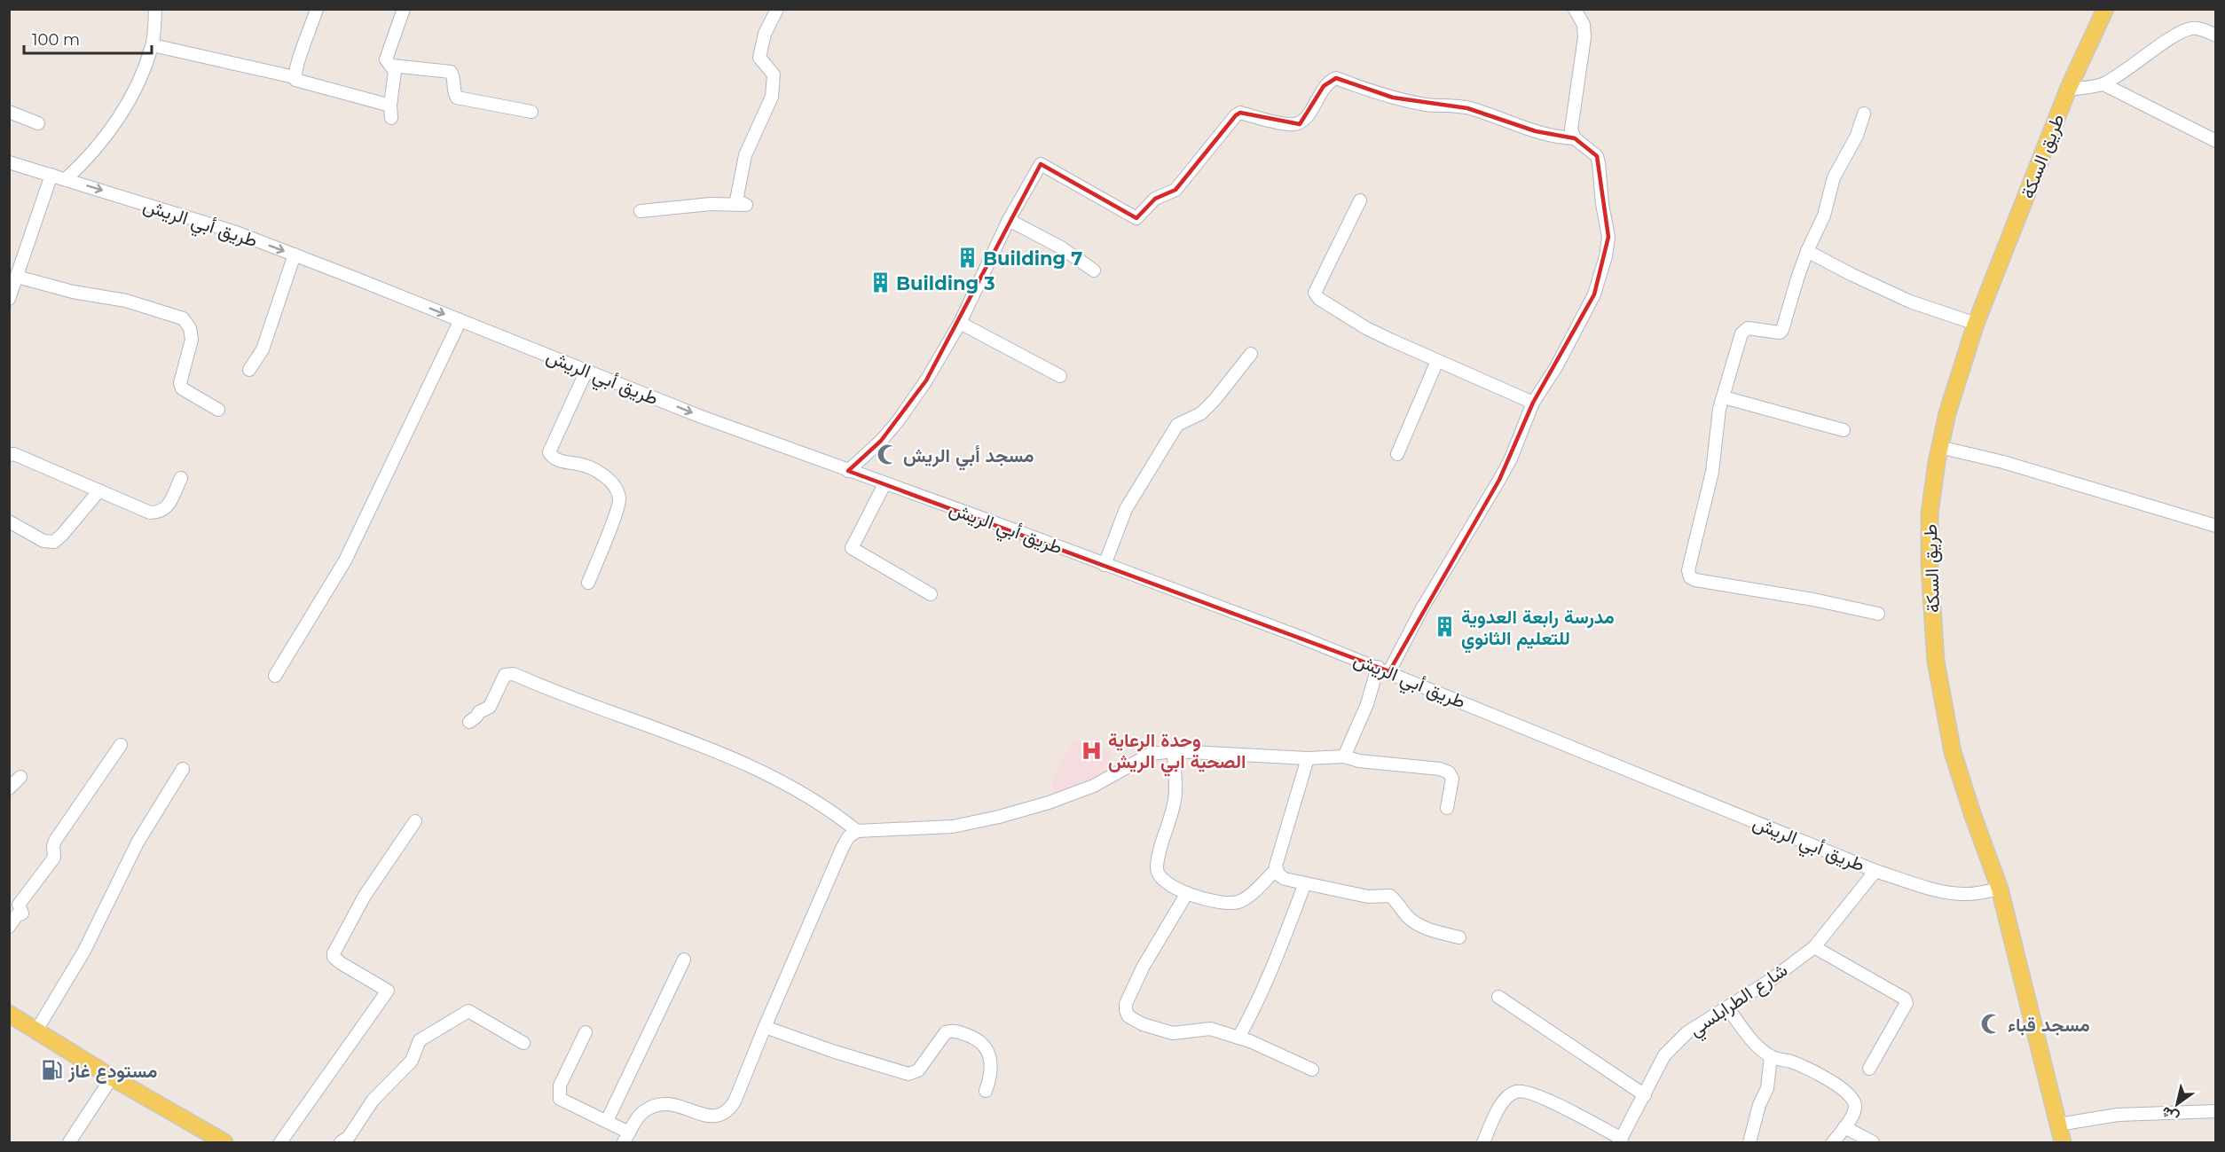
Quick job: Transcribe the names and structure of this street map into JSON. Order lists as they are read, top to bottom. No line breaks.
{"streets":{"main road":["طريق السكة"],"street":["طريق أبي الريش","شارع الطرابلسي"]},"crossings":[["طريق السكة","طريق أبي الريش"],["طريق أبي الريش","شارع الطرابلسي"]],"places":{"building":["Building 7","Building 3","مدرسة رابعة العدوية للتعليم الثانوي"],"mosque":["مسجد أبي الريش","مسجد قباء"],"hospital":["وحدة الرعاية الصحية ابي الريش"],"fuel station":["مستودع غاز"]},"scale_bar":"100 m","north":"bottom left"}
